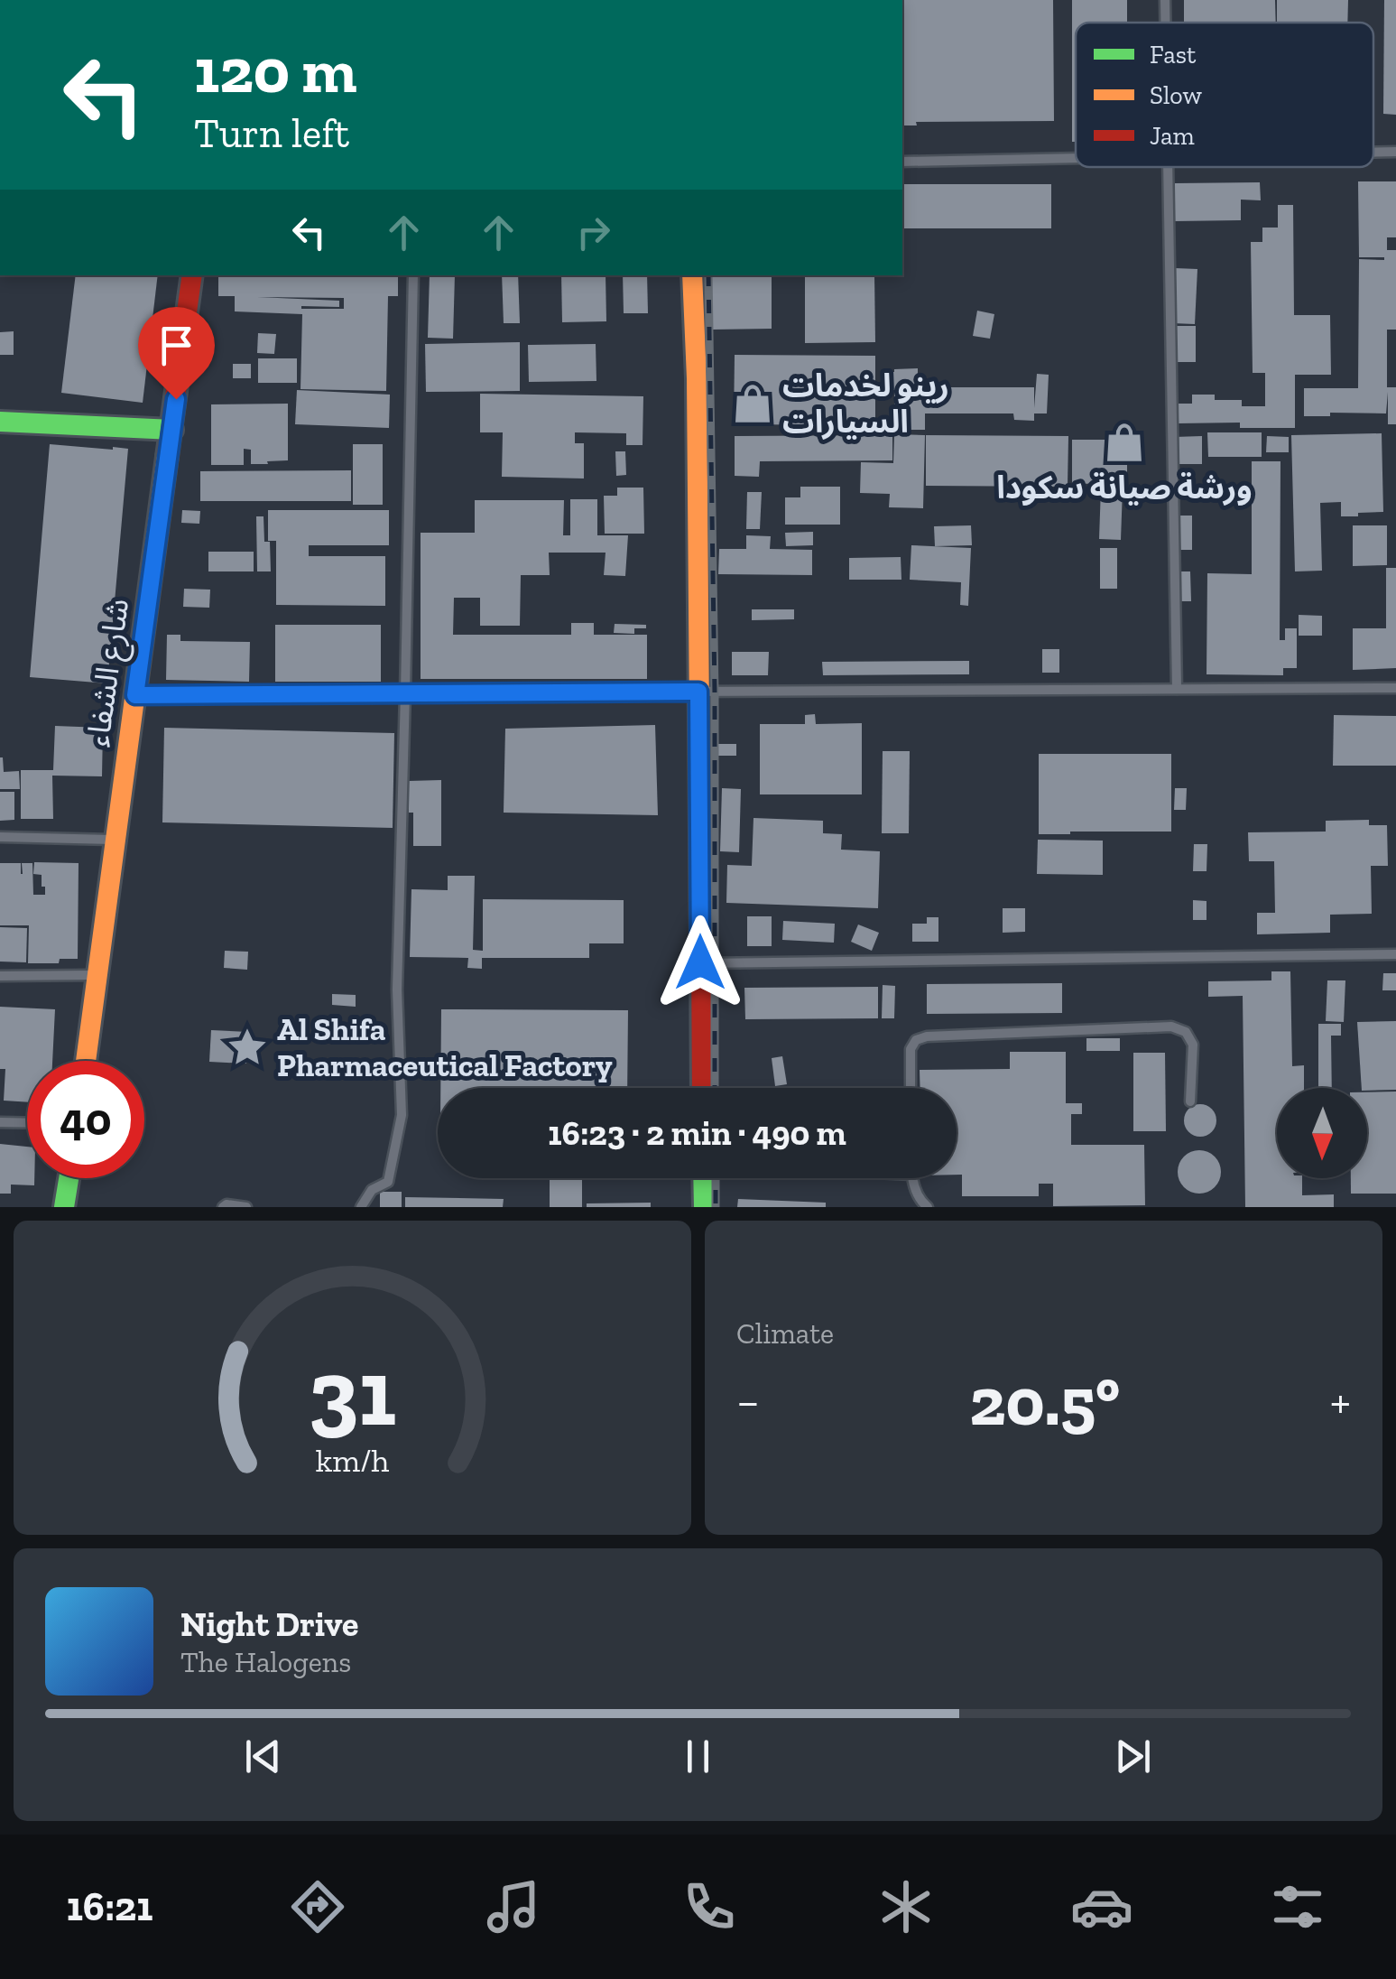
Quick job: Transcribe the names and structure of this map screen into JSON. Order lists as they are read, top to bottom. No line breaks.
{"streets":{"street":["شارع الشفاء"]},"places":{"shop":["رينو لخدمات السيارات","ورشة صيانة سكودا"],"place":["Al Shifa Pharmaceutical Factory"]},"legend":["Fast","Slow","Jam"],"north":"bottom","page":{"turn":["120 m","Turn left"],"limit":"40","trip":"16:23 · 2 min · 490 m","tile":"Climate","heat":["−","20.5°","+"],"song":["Night Drive","The Halogens"],"tabs":"16:21","gauge":["31","km/h"]}}
